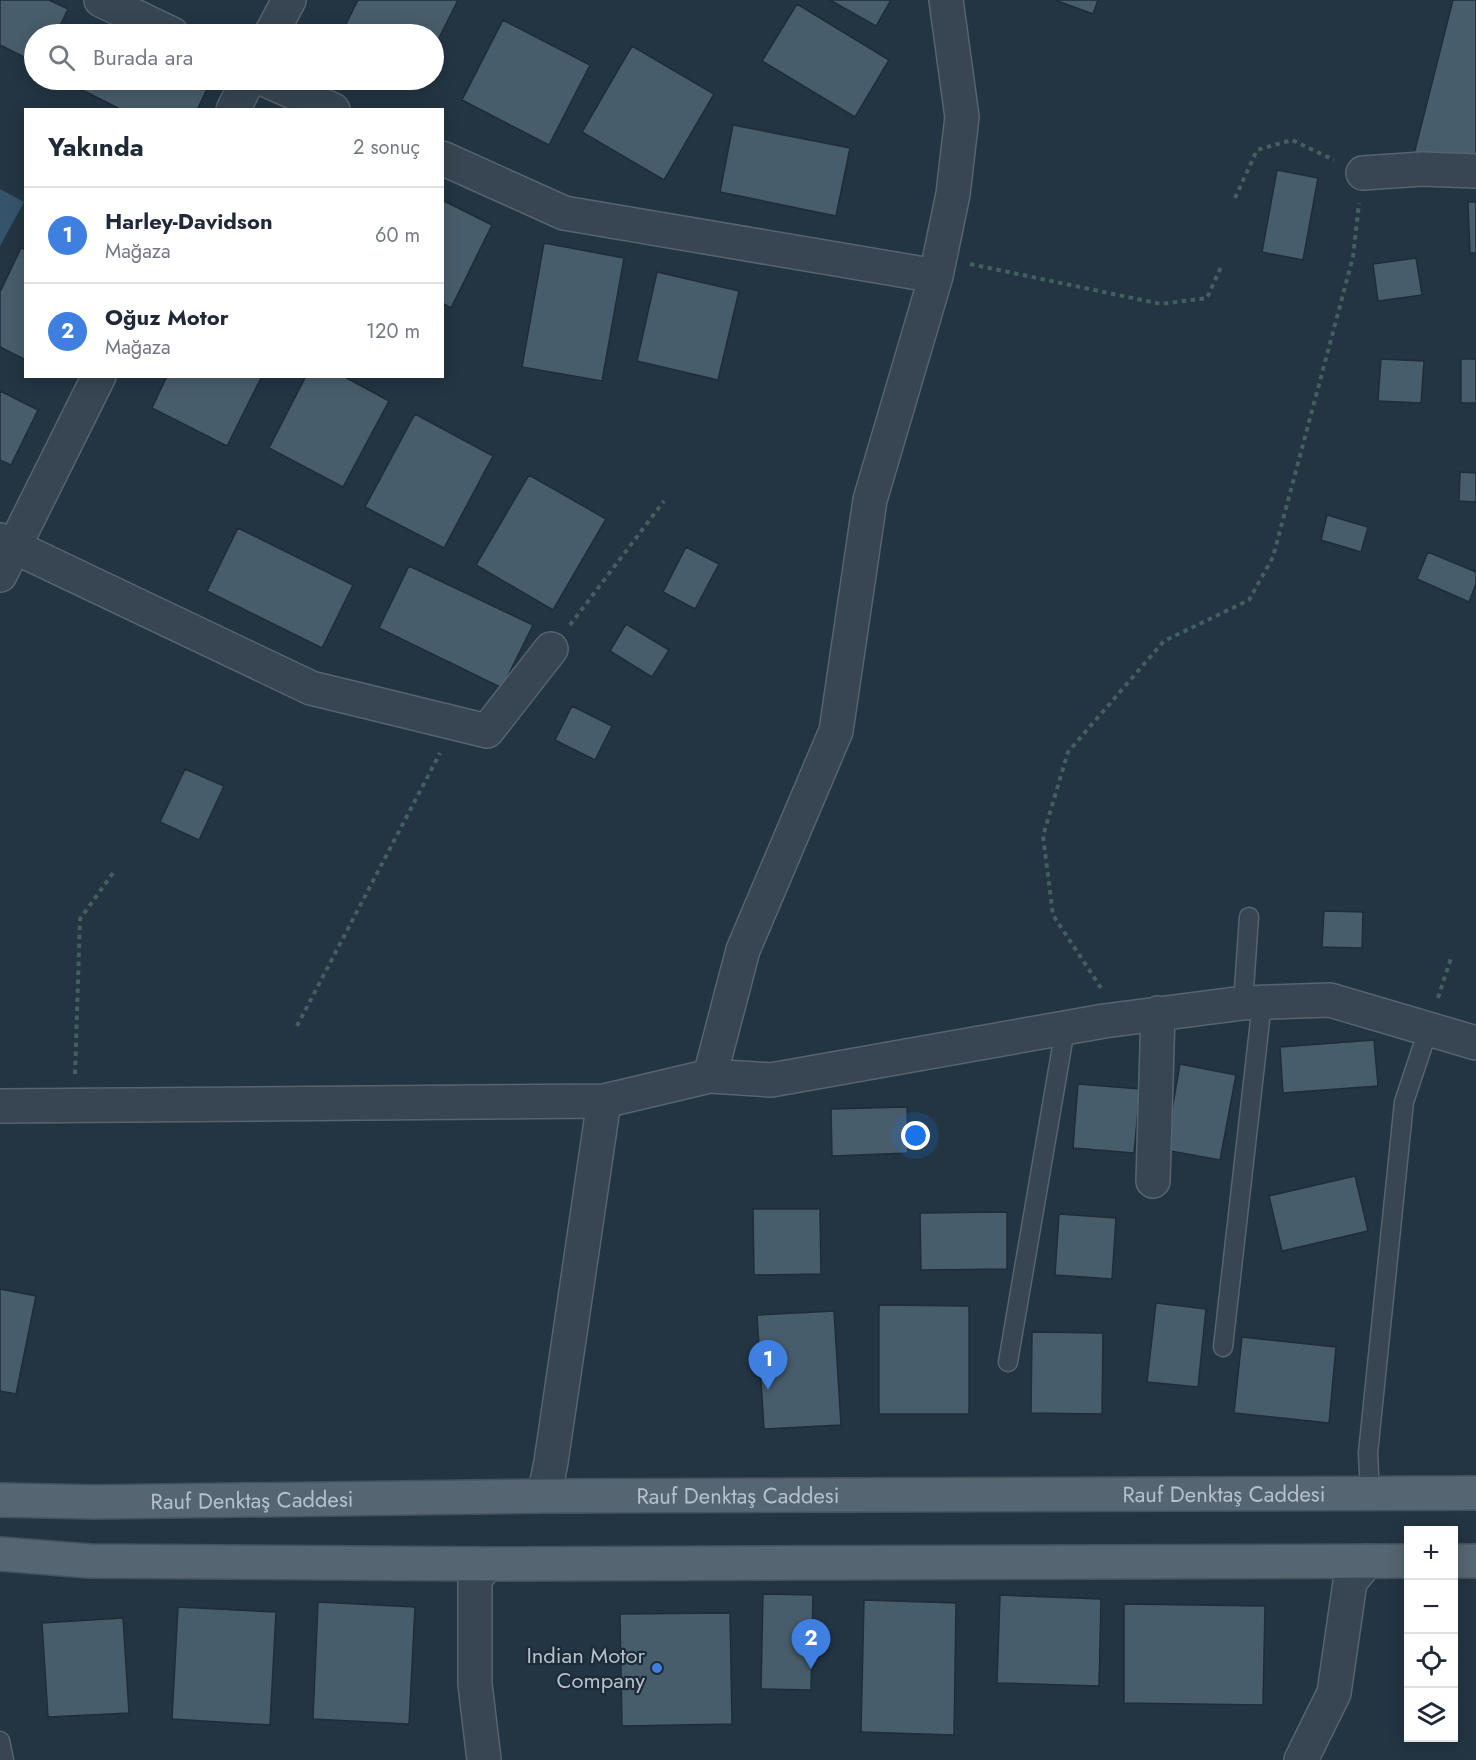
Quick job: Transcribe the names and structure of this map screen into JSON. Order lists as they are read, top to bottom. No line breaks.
{"streets":{"main road":["Rauf Denktaş Caddesi"]},"places":["Indian Motor Company"],"page":{"search":"Burada ara","heading":["Yakında","2 sonuç"],"list":[{"mark":"1","name":"Harley-Davidson","note":"Mağaza","value":"60 m"},{"mark":"2","name":"Oğuz Motor","note":"Mağaza","value":"120 m"}],"pins":["1","2"],"map_buttons":["+","−"]}}
